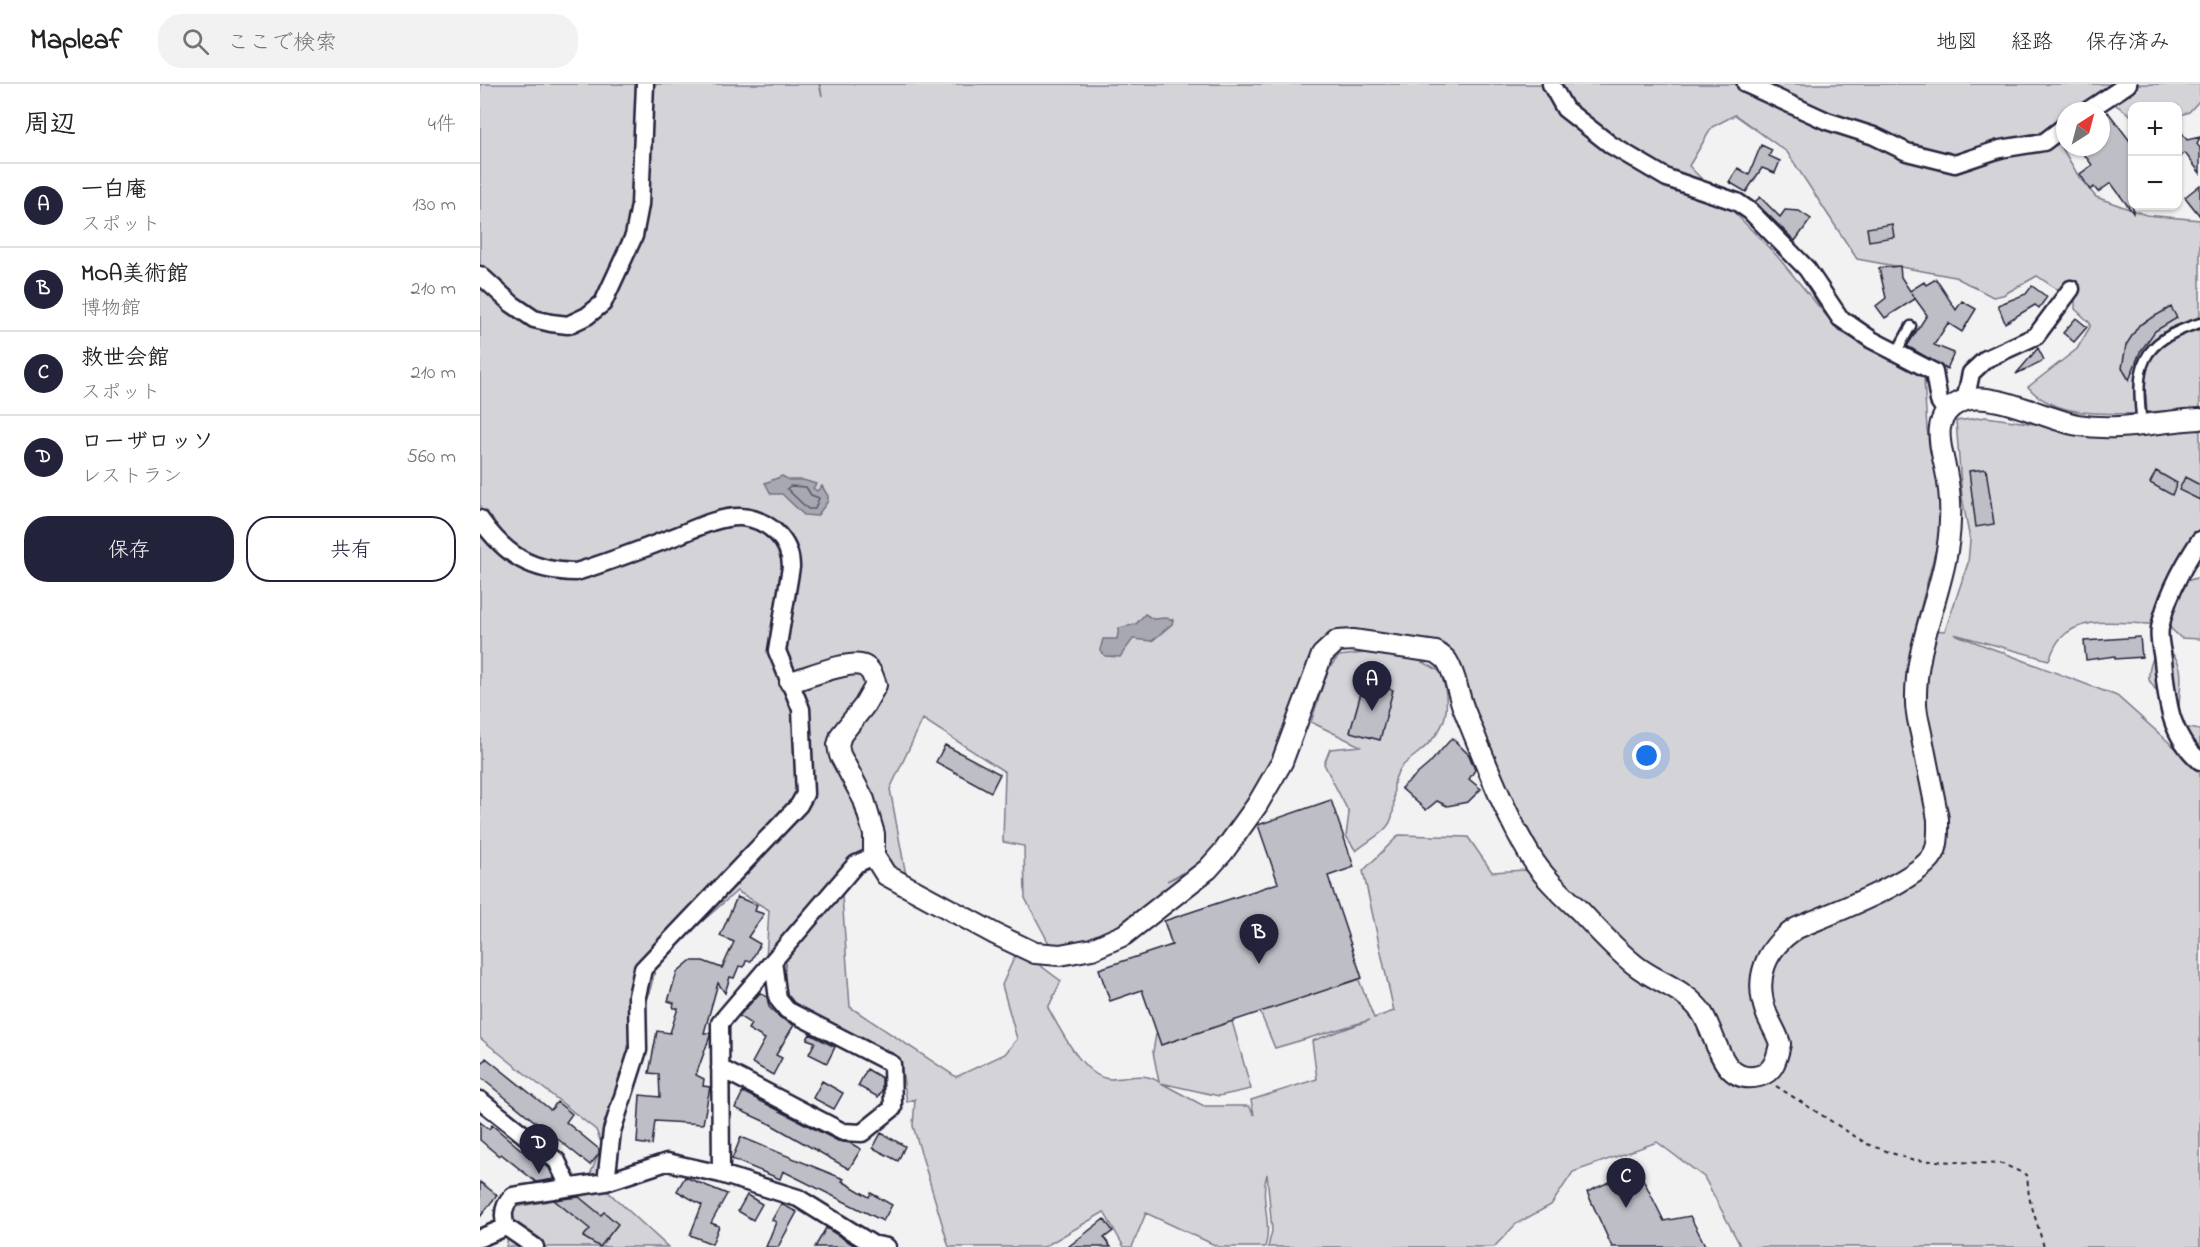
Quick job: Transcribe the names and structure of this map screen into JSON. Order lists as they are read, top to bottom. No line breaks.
{"north":"top right","page":{"header":"Mapleaf","search":"ここで検索","nav":["地図","経路","保存済み"],"heading":["周辺","4件"],"map_buttons":["+","−"],"list":[{"mark":"A","name":"一白庵","note":"スポット","value":"130 m"},{"mark":"B","name":"MOA美術館","note":"博物館","value":"210 m"},{"mark":"C","name":"救世会館","note":"スポット","value":"210 m"},{"mark":"D","name":"ローザロッソ","note":"レストラン","value":"560 m"}],"buttons":["保存","共有"],"pins":["A","B","D","C"]}}
